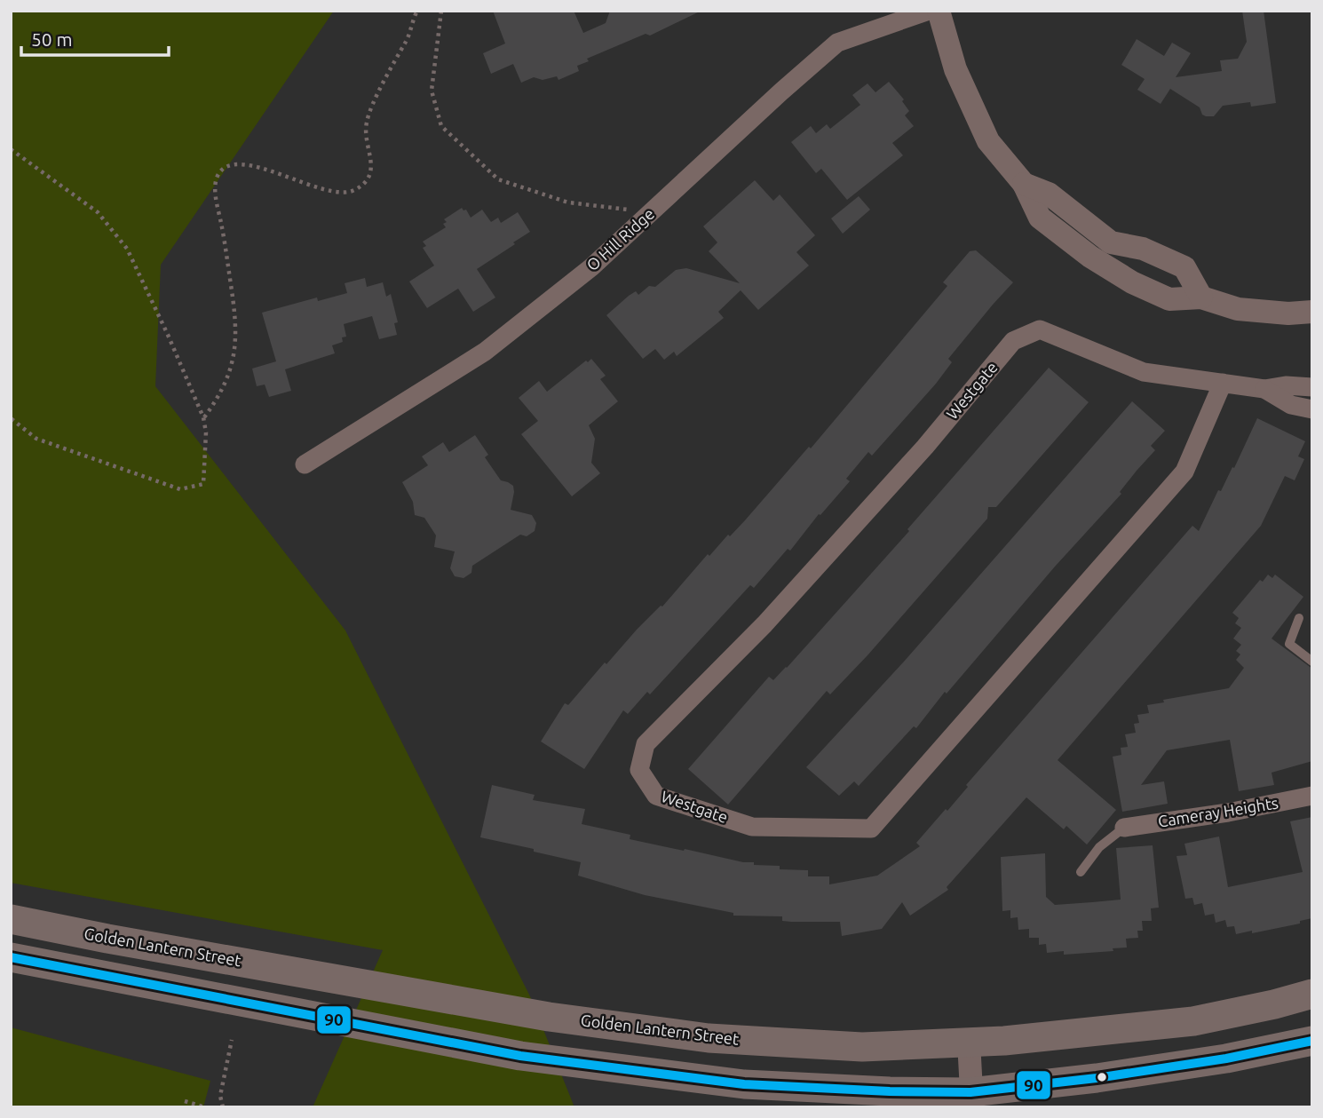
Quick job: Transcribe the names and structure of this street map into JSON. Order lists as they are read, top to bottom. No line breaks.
{"streets":{"main road":["Golden Lantern Street"],"street":["O Hill Ridge","Westgate","Cameray Heights"]},"lines":["transit line 90"],"scale_bar":"50 m"}
